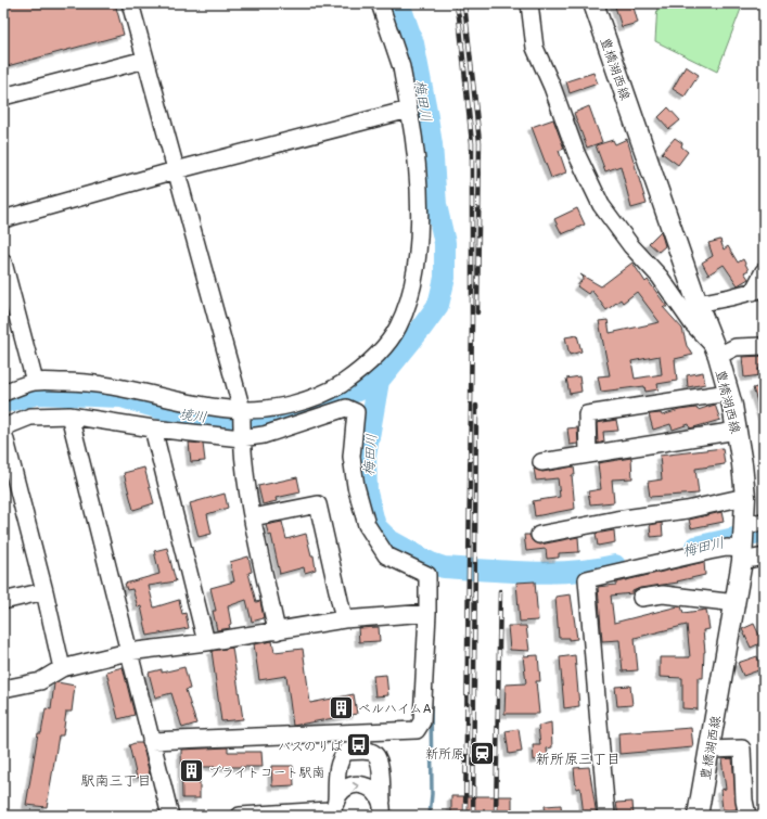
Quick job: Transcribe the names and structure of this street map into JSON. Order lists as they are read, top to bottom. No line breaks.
{"streets":{"main road":["豊橋湖西線"]},"districts":["新所原三丁目","駅南三丁目"],"water":["梅田川","境川"],"places":{"building":["ベルハイムA","ブライトコート駅南"],"bus stop":["バスのりば"],"station":["新所原"]}}
